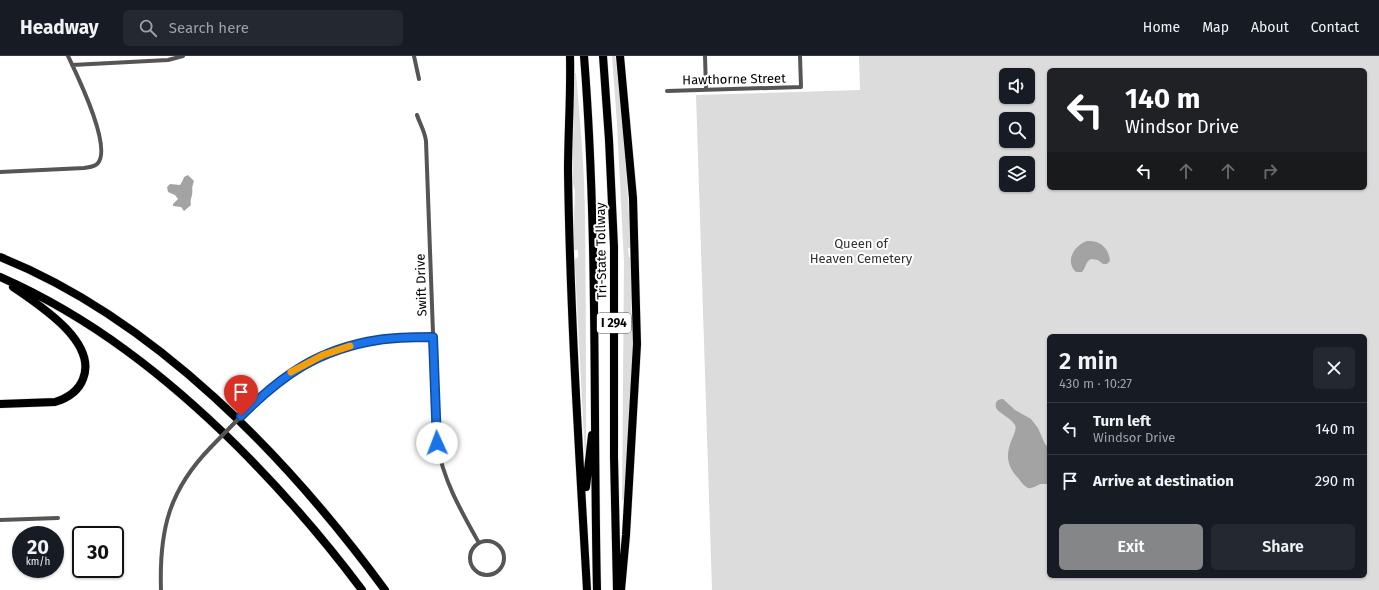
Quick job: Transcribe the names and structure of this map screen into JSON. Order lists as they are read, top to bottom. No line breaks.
{"streets":{"highway":["Tri-State Tollway","I 294"],"street":["Hawthorne Street","Swift Drive"]},"parks":["Queen of Heaven Cemetery"],"page":{"header":"Headway","search":"Search here","nav":["Home","Map","About","Contact"],"turn":["140 m","Windsor Drive"],"heading":["2 min","430 m · 10:27"],"list":[{"name":"Turn left","note":"Windsor Drive","value":"140 m"},{"name":"Arrive at destination","value":"290 m"}],"buttons":["Exit","Share"],"speed":"20 km/h","limit":"30"}}
